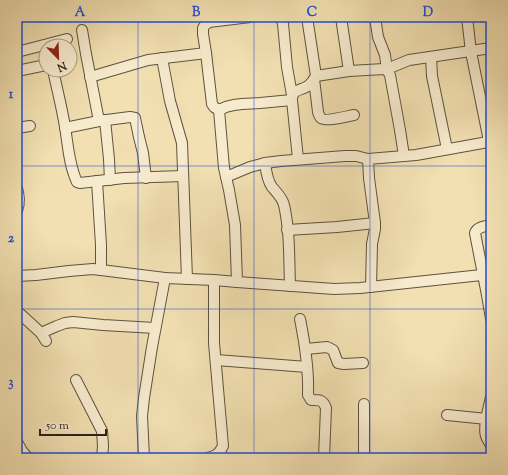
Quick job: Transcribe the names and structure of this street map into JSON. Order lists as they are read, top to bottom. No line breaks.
{"scale_bar":"50 m","north":"bottom right","grid":{"columns":["A","B","C","D"],"rows":["1","2","3"]}}
